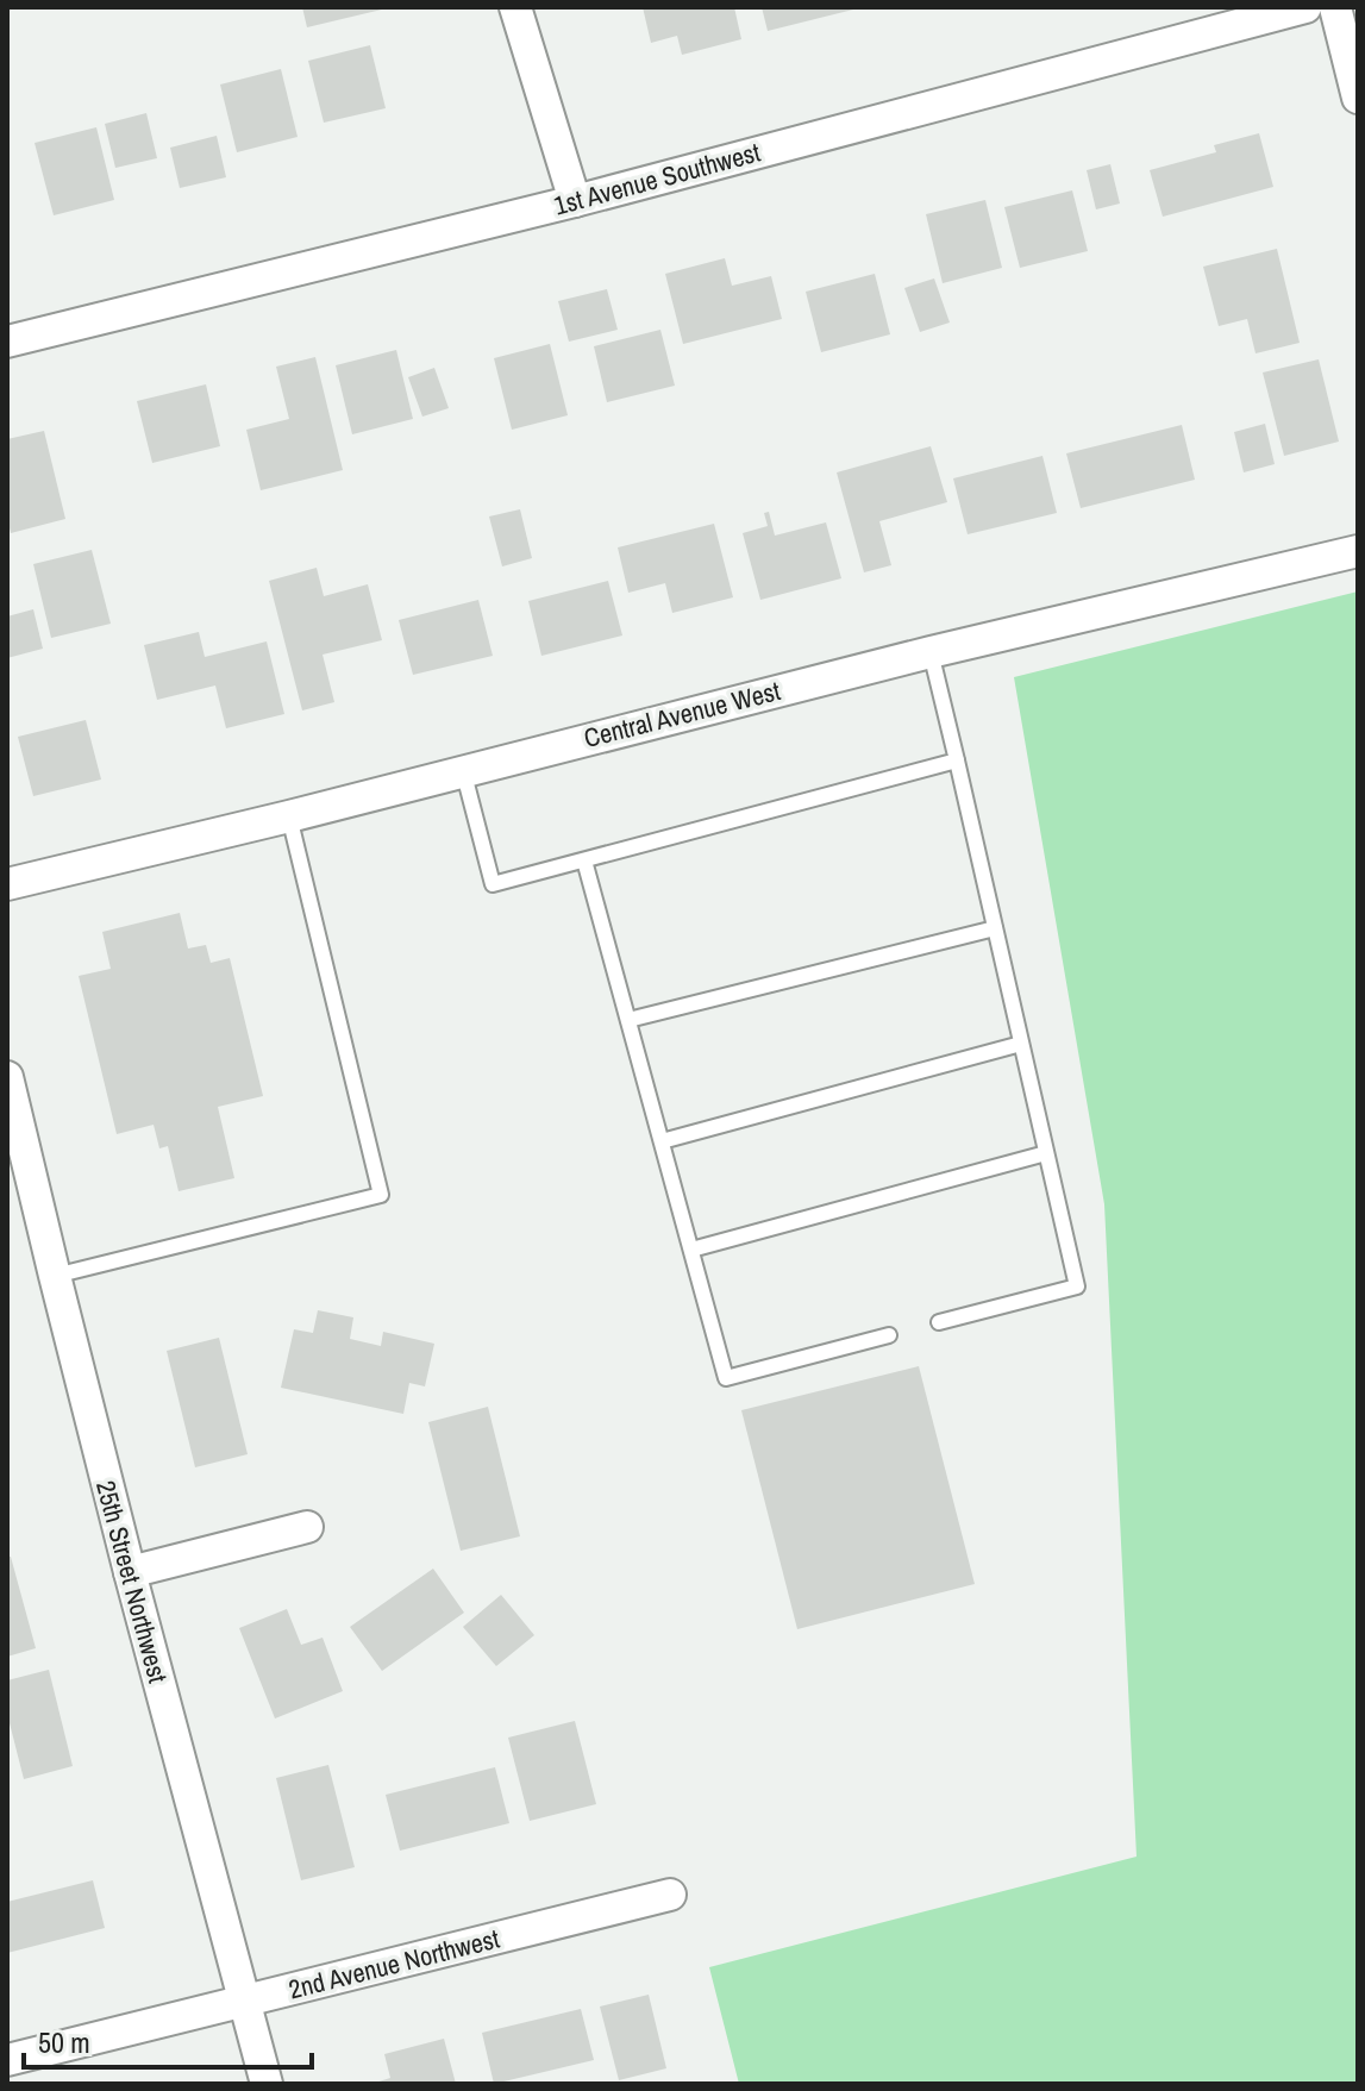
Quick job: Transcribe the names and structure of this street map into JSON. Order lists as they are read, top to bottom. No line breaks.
{"streets":{"street":["1st Avenue Southwest","Central Avenue West","25th Street Northwest","2nd Avenue Northwest"]},"crossings":[["25th Street Northwest","2nd Avenue Northwest"]],"scale_bar":"50 m"}
